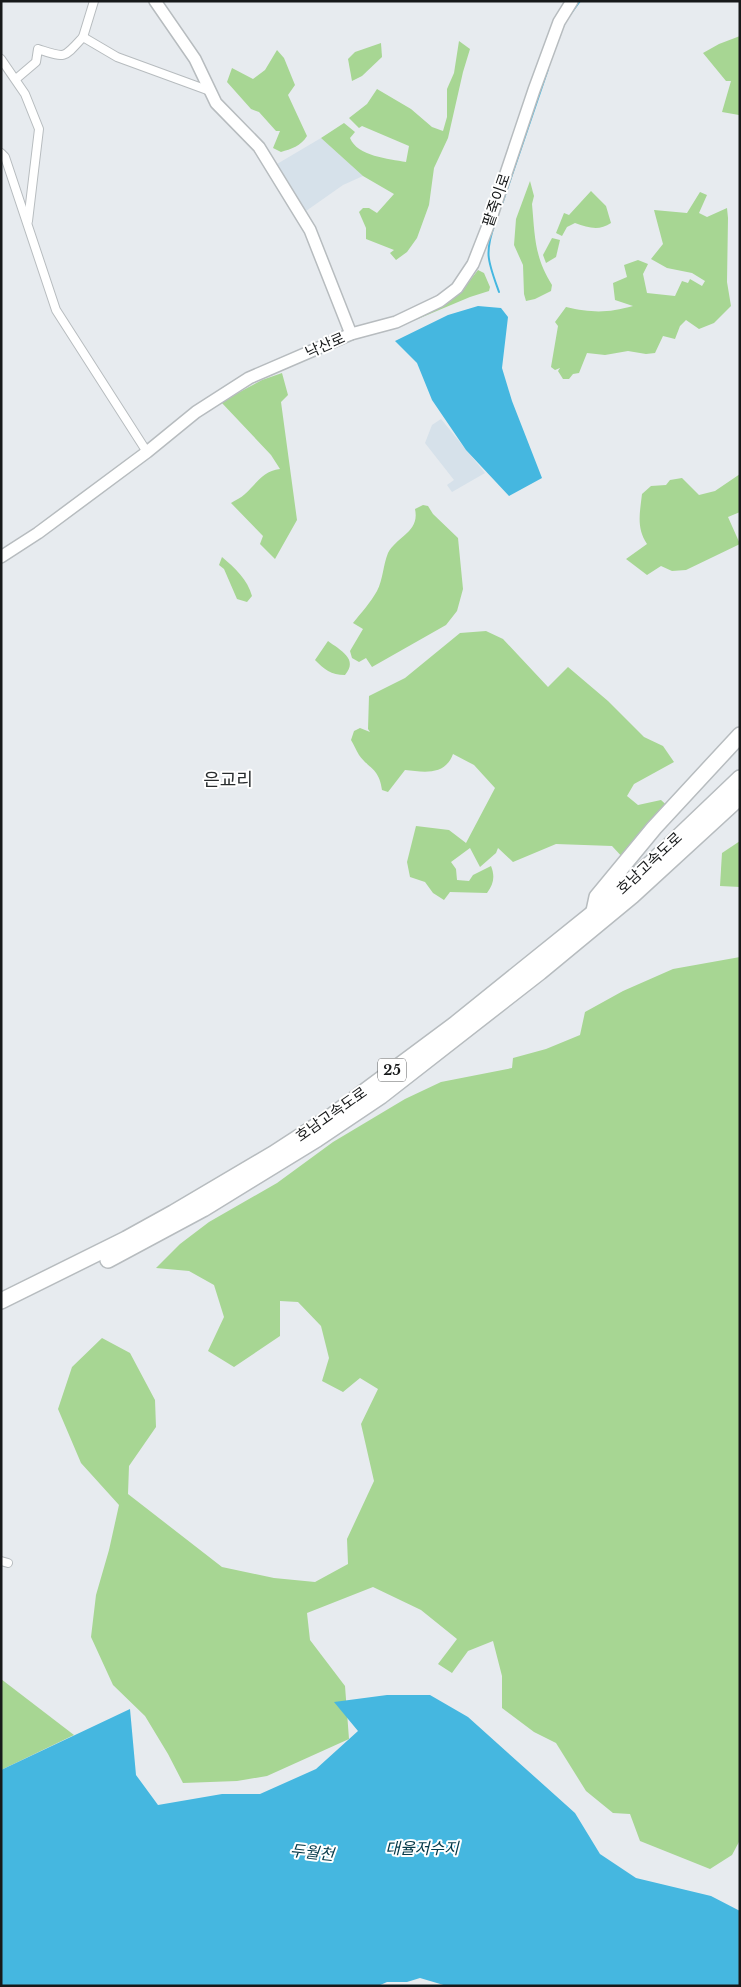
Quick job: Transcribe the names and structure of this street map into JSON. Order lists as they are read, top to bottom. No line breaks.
{"streets":{"highway":["호남고속도로","25"],"street":["팥죽이로","낙산로"]},"crossings":[["팥죽이로","낙산로"]],"districts":["은교리"],"water":["대율저수지","두월천"]}
